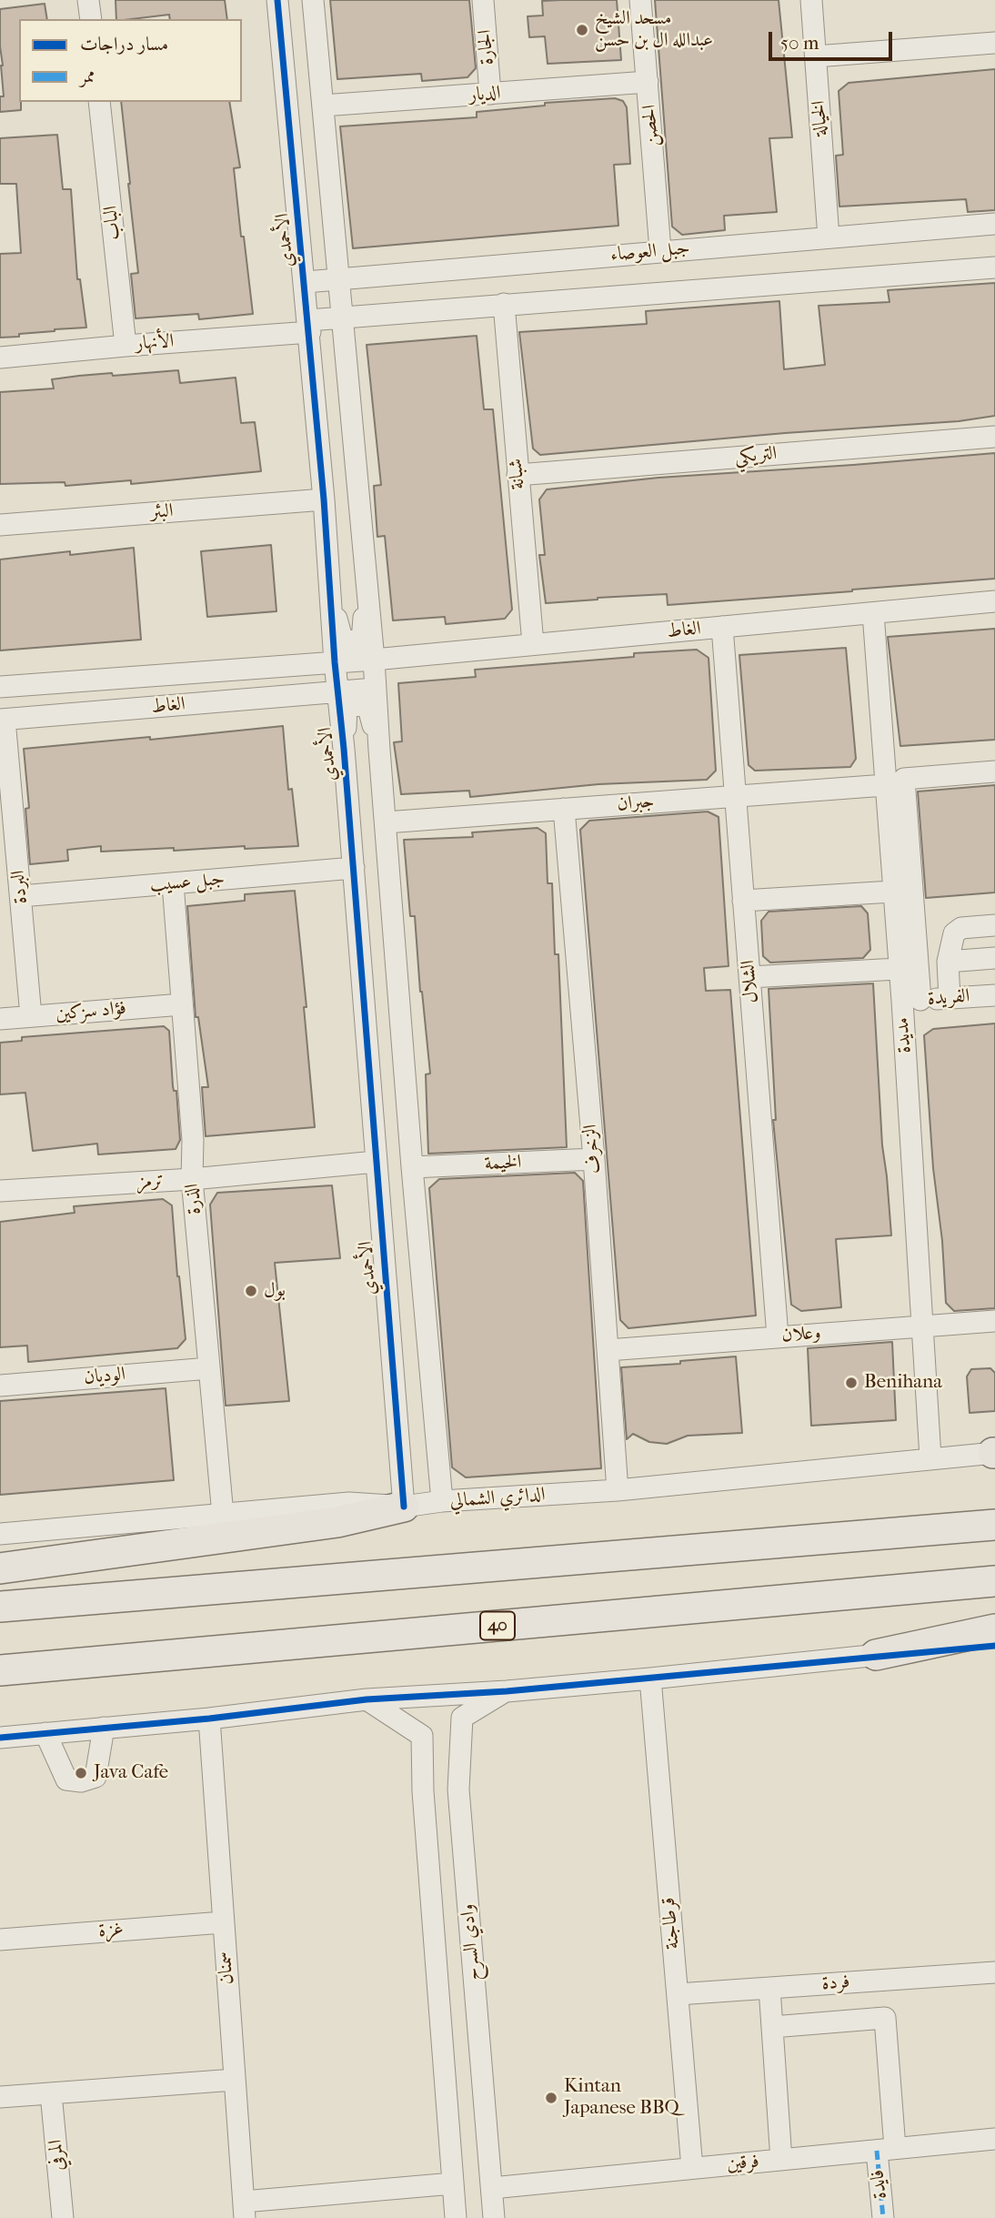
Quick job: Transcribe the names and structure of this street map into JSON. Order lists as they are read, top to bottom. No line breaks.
{"streets":{"highway":["40"],"street":["الجارة","الديار","الخيالة","الحصن","الباب","الأحمدي","جبل العوصاء","الأنهار","التريكي","شبانة","البئر","الغاط","جبران","جبل عسيب","البردة","الشلال","الفريدة","فؤاد سزكين","مديدة","الزخرف","الخيمة","ترمز","الذرة","وعلان","الوديان","الدائري الشمالي","قرطاجنة","غزة","وادي السرح","سمنان","فردة","المرفي","فرقين","فايدة"]},"crossings":[["الجارة","الديار"],["الديار","الحصن"],["الخيالة","جبل العوصاء"],["الحصن","جبل العوصاء"],["الباب","الأنهار"],["الأحمدي","جبل العوصاء"],["الأحمدي","الأنهار"],["الأحمدي","البئر"],["الأحمدي","الغاط"],["الأحمدي","جبل عسيب"],["الأحمدي","ترمز"],["الأحمدي","الدائري الشمالي"],["التريكي","شبانة"],["شبانة","الغاط"],["الغاط","البردة"],["الغاط","الشلال"],["الغاط","مديدة"],["جبران","الشلال"],["جبران","مديدة"],["جبران","الزخرف"],["جبل عسيب","البردة"],["جبل عسيب","الذرة"],["البردة","فؤاد سزكين"],["الشلال","وعلان"],["الفريدة","مديدة"],["فؤاد سزكين","الذرة"],["مديدة","وعلان"],["مديدة","الدائري الشمالي"],["الزخرف","الخيمة"],["الزخرف","وعلان"],["الزخرف","الدائري الشمالي"],["ترمز","الذرة"],["الذرة","الوديان"],["الذرة","الدائري الشمالي"],["قرطاجنة","فردة"],["قرطاجنة","فرقين"],["غزة","سمنان"],["وادي السرح","فرقين"],["فرقين","فايدة"]],"places":["مسحد الشيخ عبدالله ال بن حسن","بول","Benihana","Java Cafe","Kintan Japanese BBQ"],"legend":["مسار دراجات","ممر"],"scale_bar":"50 m"}
